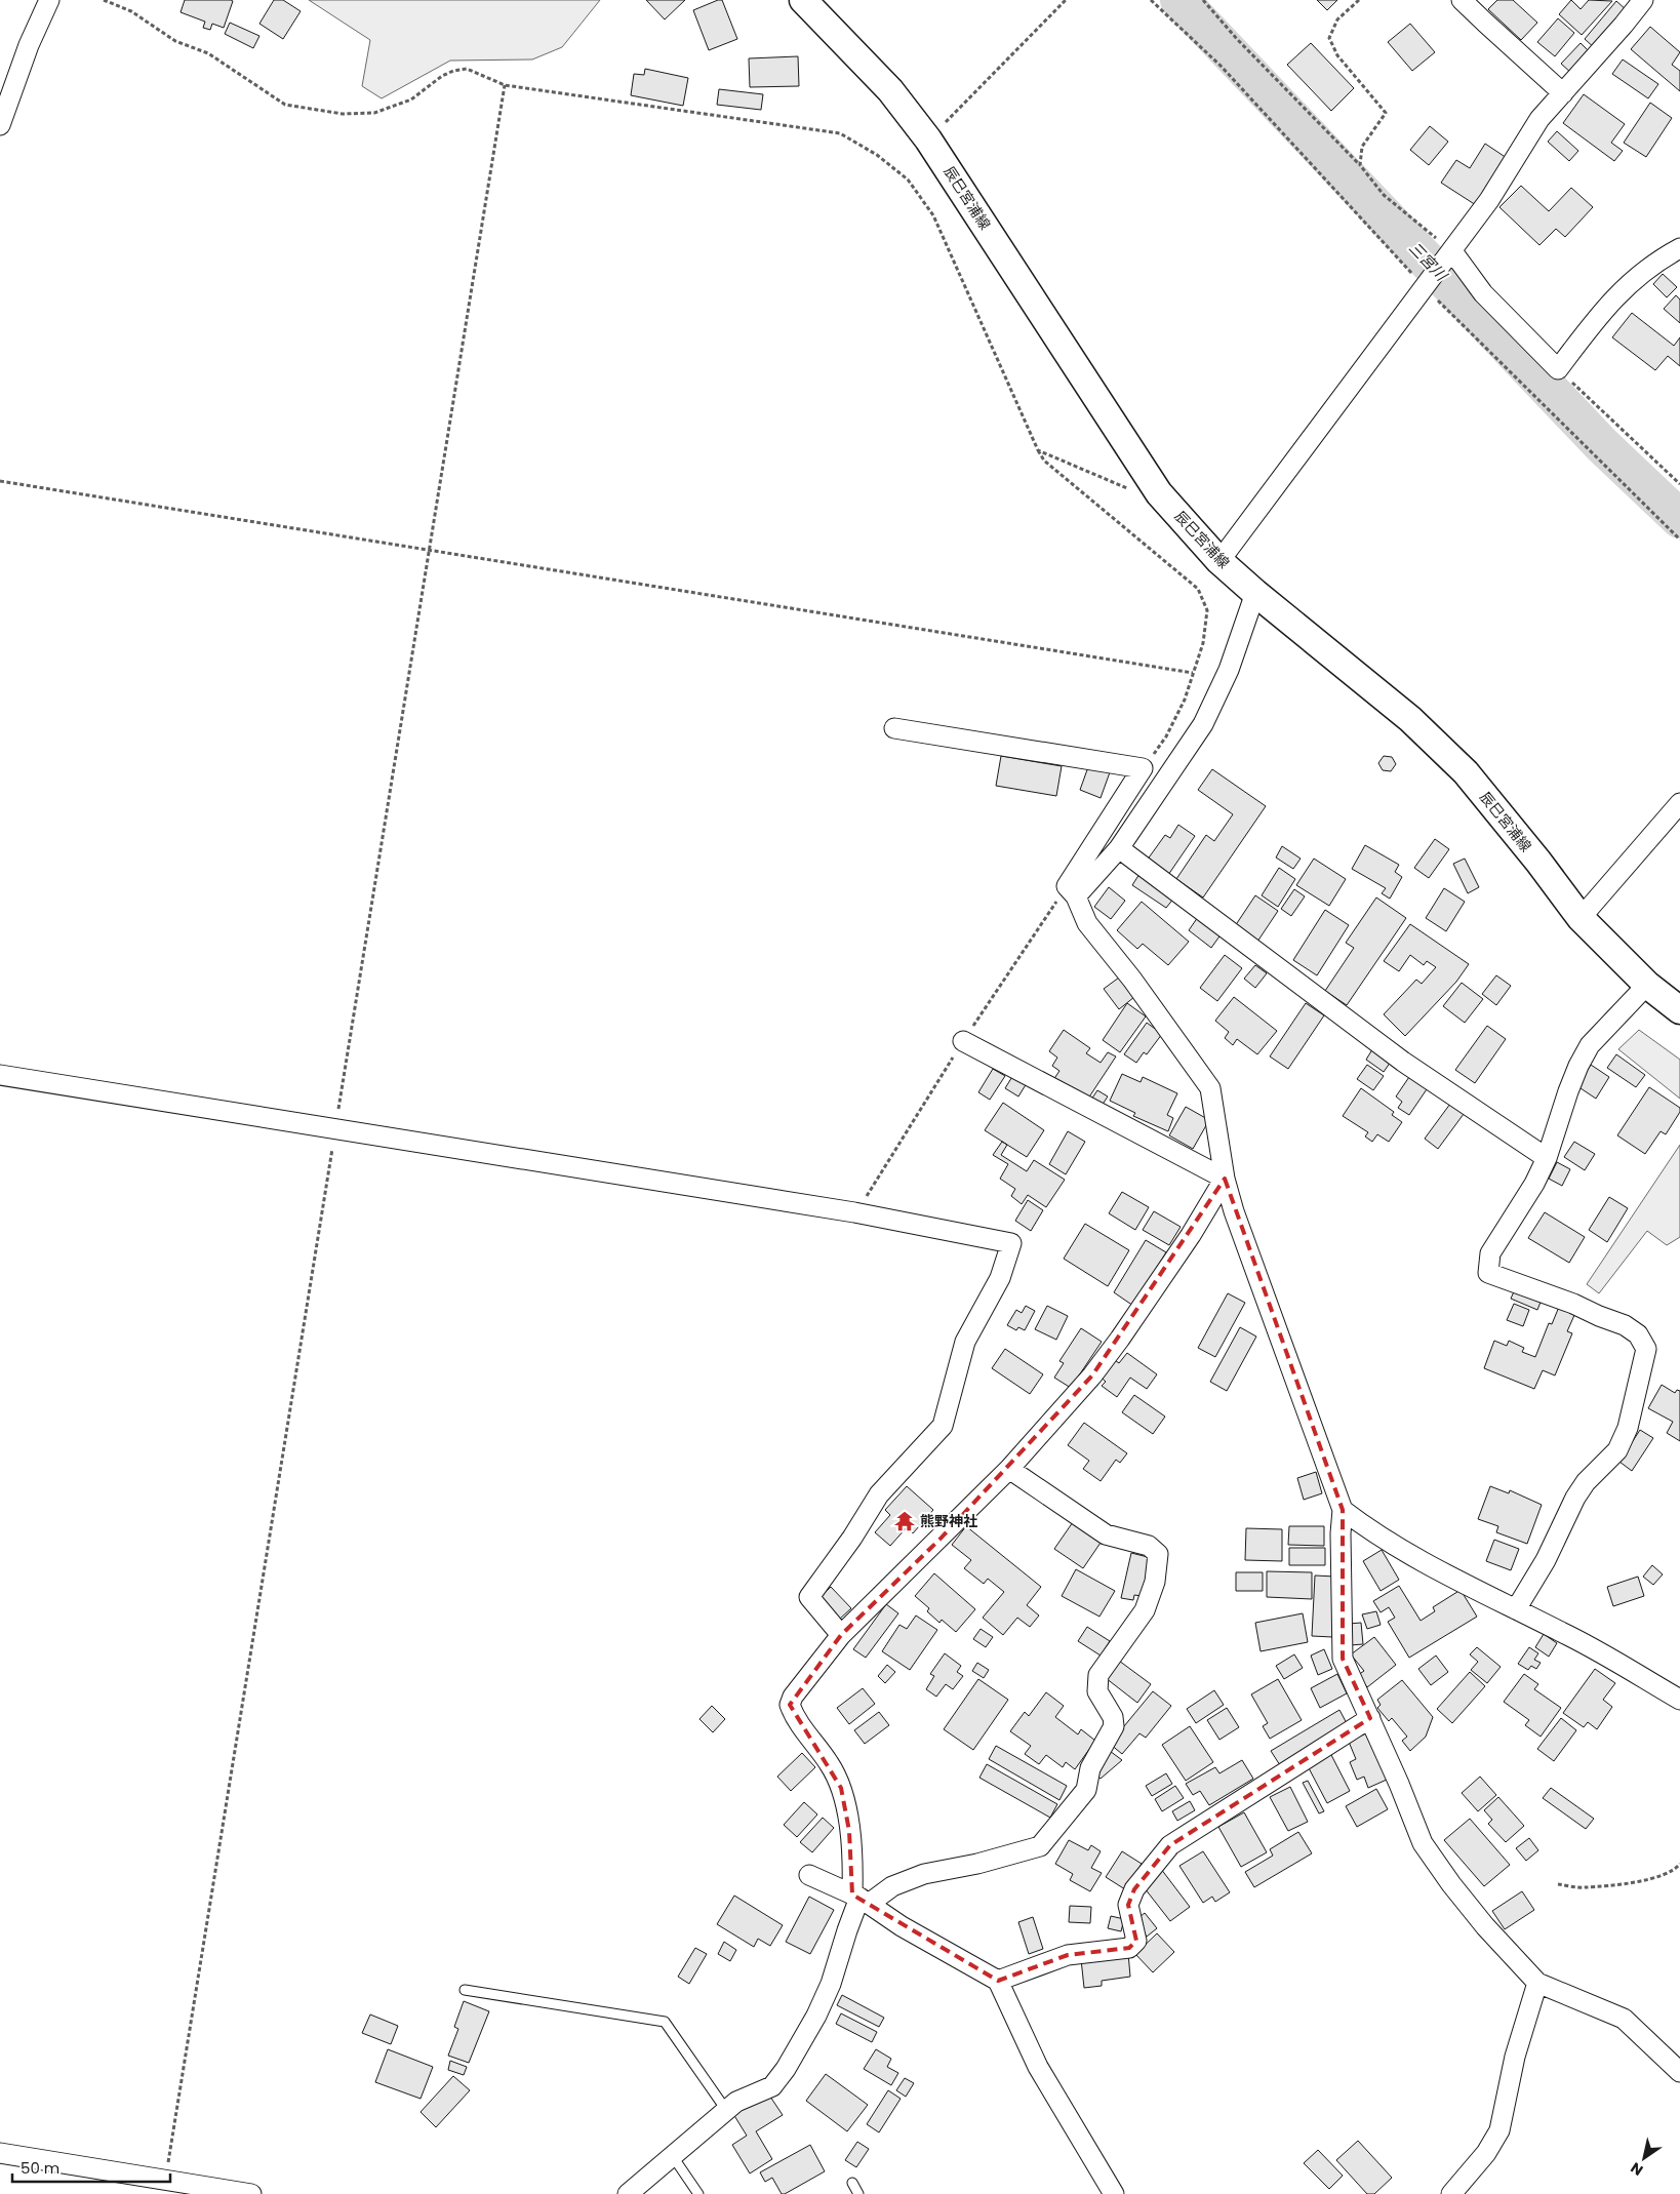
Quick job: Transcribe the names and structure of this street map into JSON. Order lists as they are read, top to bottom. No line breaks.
{"streets":{"main road":["辰巳宮浦線"]},"water":["三宮川"],"places":{"temple":["熊野神社"]},"scale_bar":"50 m","north":"bottom left"}
